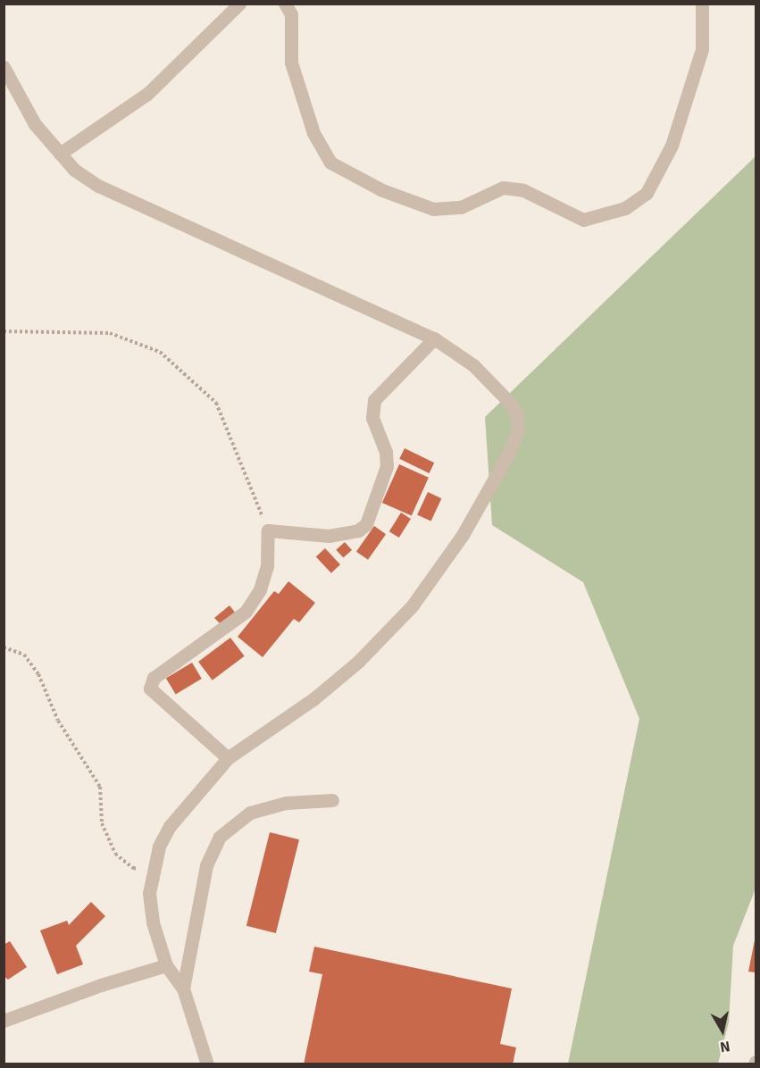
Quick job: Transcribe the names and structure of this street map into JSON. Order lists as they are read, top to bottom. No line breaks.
{"north":"bottom"}
